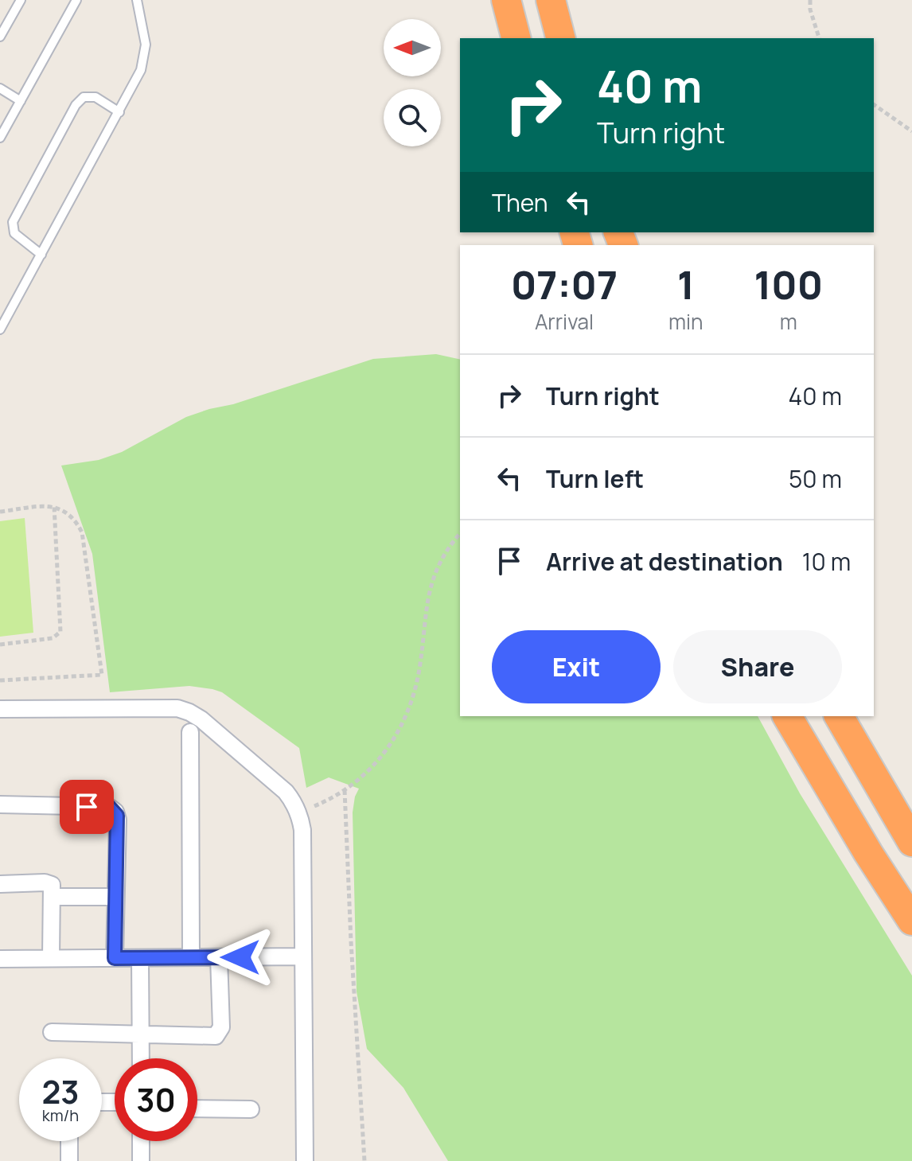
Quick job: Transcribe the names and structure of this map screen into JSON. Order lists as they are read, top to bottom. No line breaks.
{"north":"left","page":{"turn":["40 m","Turn right"],"then":"Then","eta":["07:07","Arrival","1","min","100","m"],"list":[{"name":"Turn right","value":"40 m"},{"name":"Turn left","value":"50 m"},{"name":"Arrive at destination","value":"10 m"}],"buttons":["Exit","Share"],"speed":"23 km/h","limit":"30"}}
